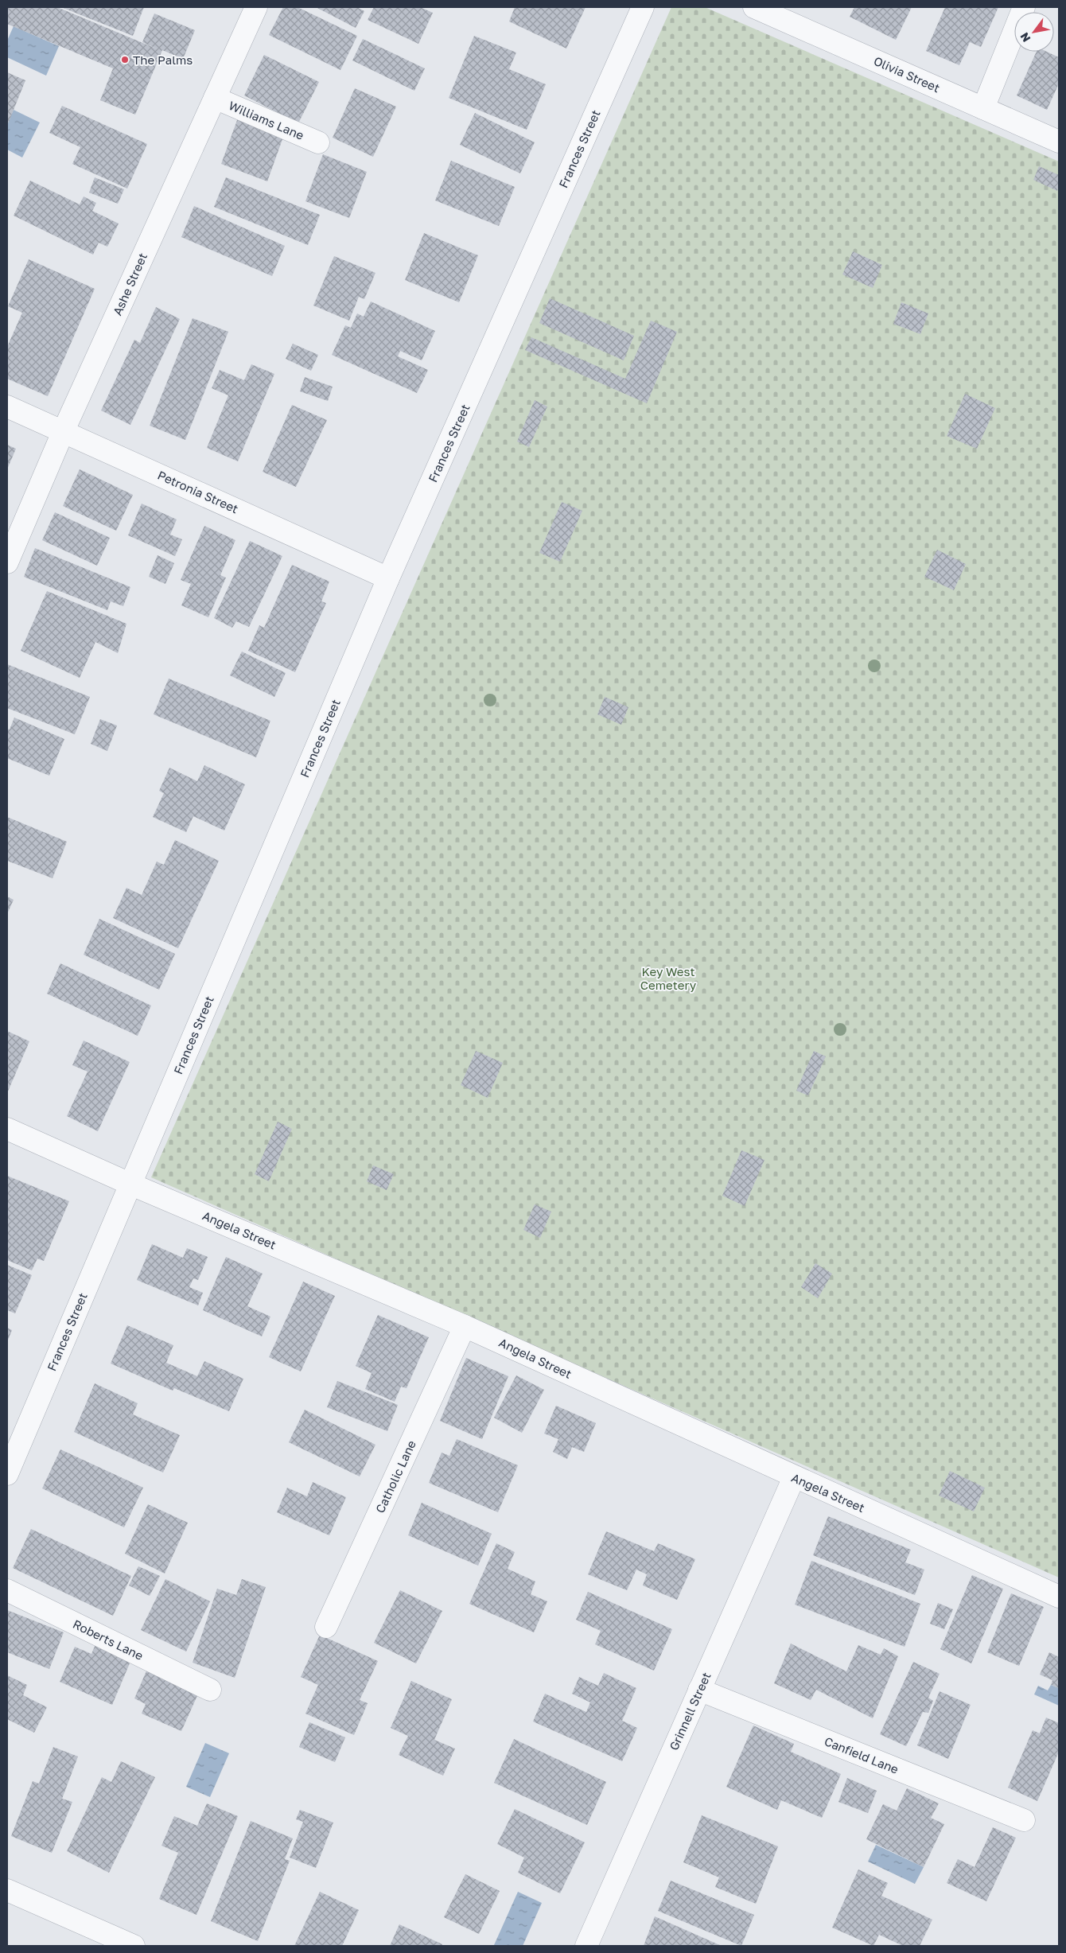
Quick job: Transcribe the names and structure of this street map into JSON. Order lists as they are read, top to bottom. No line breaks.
{"streets":{"street":["Olivia Street","Williams Lane","Frances Street","Ashe Street","Petronia Street","Angela Street","Catholic Lane","Roberts Lane","Grinnell Street","Canfield Lane"]},"crossings":[["Williams Lane","Ashe Street"],["Frances Street","Petronia Street"],["Frances Street","Angela Street"],["Ashe Street","Petronia Street"],["Angela Street","Catholic Lane"],["Angela Street","Grinnell Street"],["Grinnell Street","Canfield Lane"]],"parks":["Key West Cemetery"],"places":["The Palms"],"north":"bottom left"}
